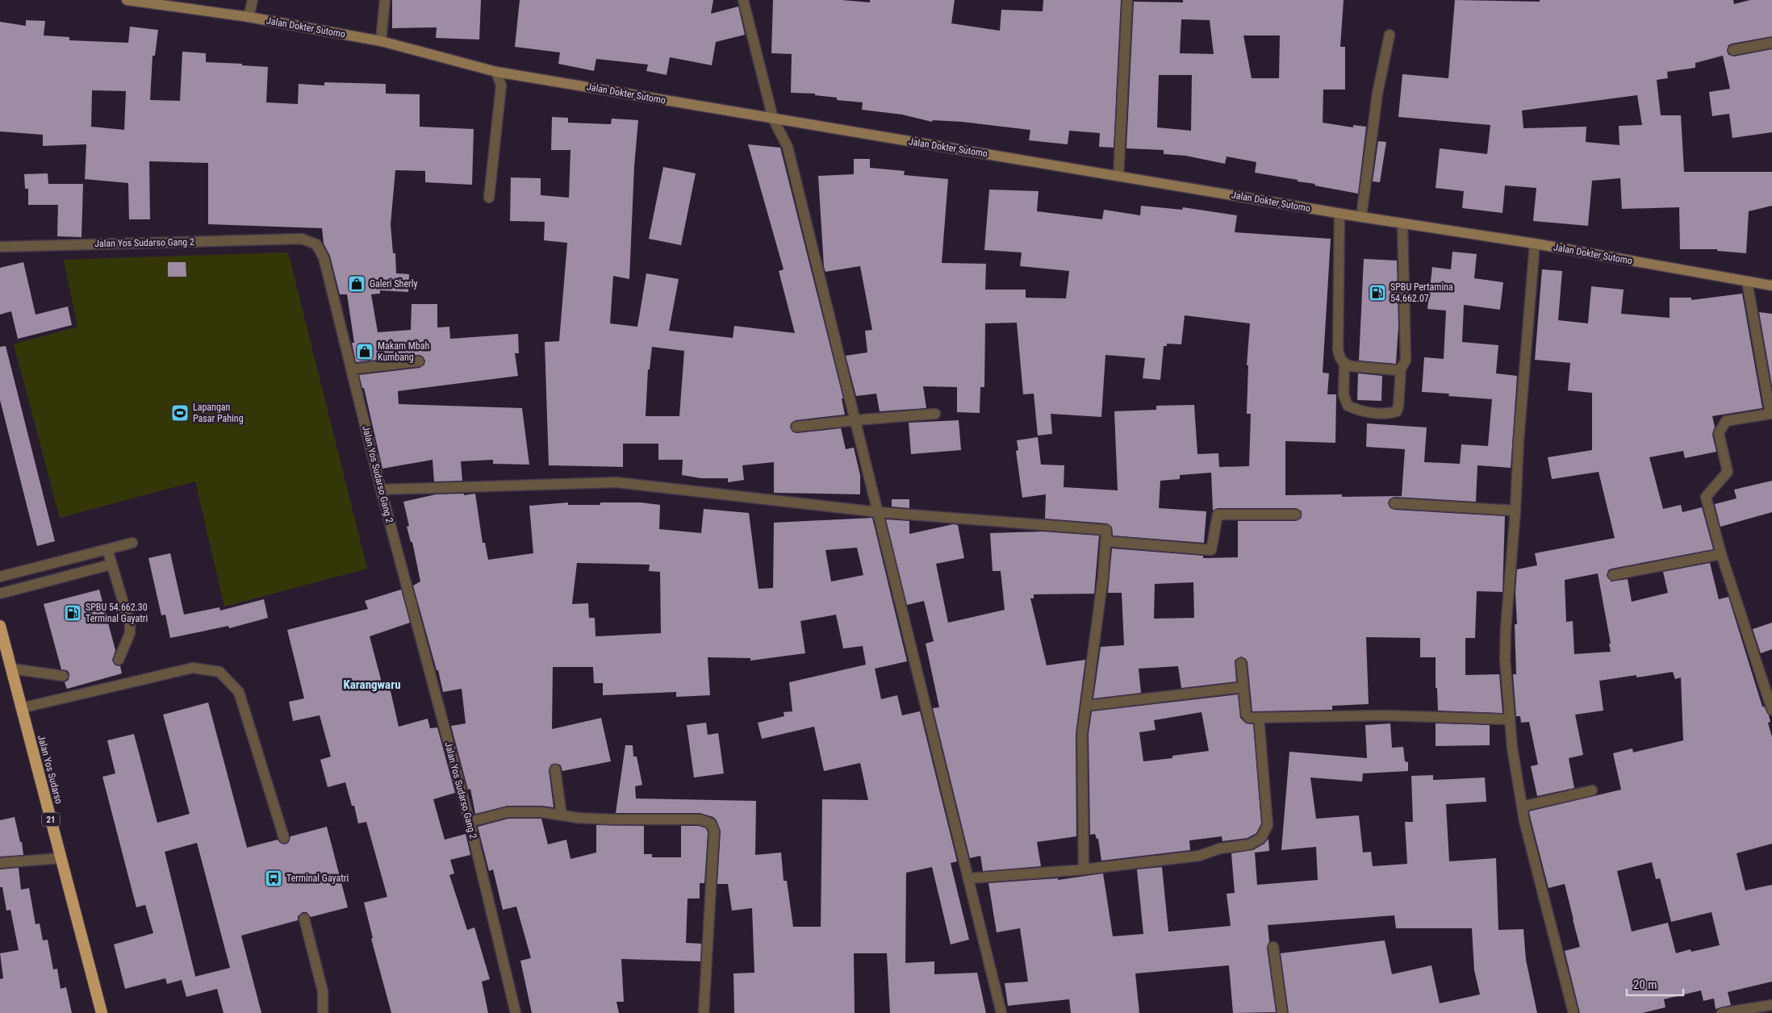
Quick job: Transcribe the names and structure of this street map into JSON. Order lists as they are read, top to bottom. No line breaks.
{"streets":{"highway":["Jalan Yos Sudarso","21"],"main road":["Jalan Dokter Sutomo"],"street":["Jalan Yos Sudarso Gang 2"]},"districts":["Karangwaru"],"places":{"shop":["Galeri Sherly","Makam Mbah Kumbang"],"fuel station":["SPBU Pertamina 54.662.07","SPBU 54.662.30 Terminal Gayatri"],"sports":["Lapangan Pasar Pahing"],"bus stop":["Terminal Gayatri"]},"scale_bar":"20 m"}
